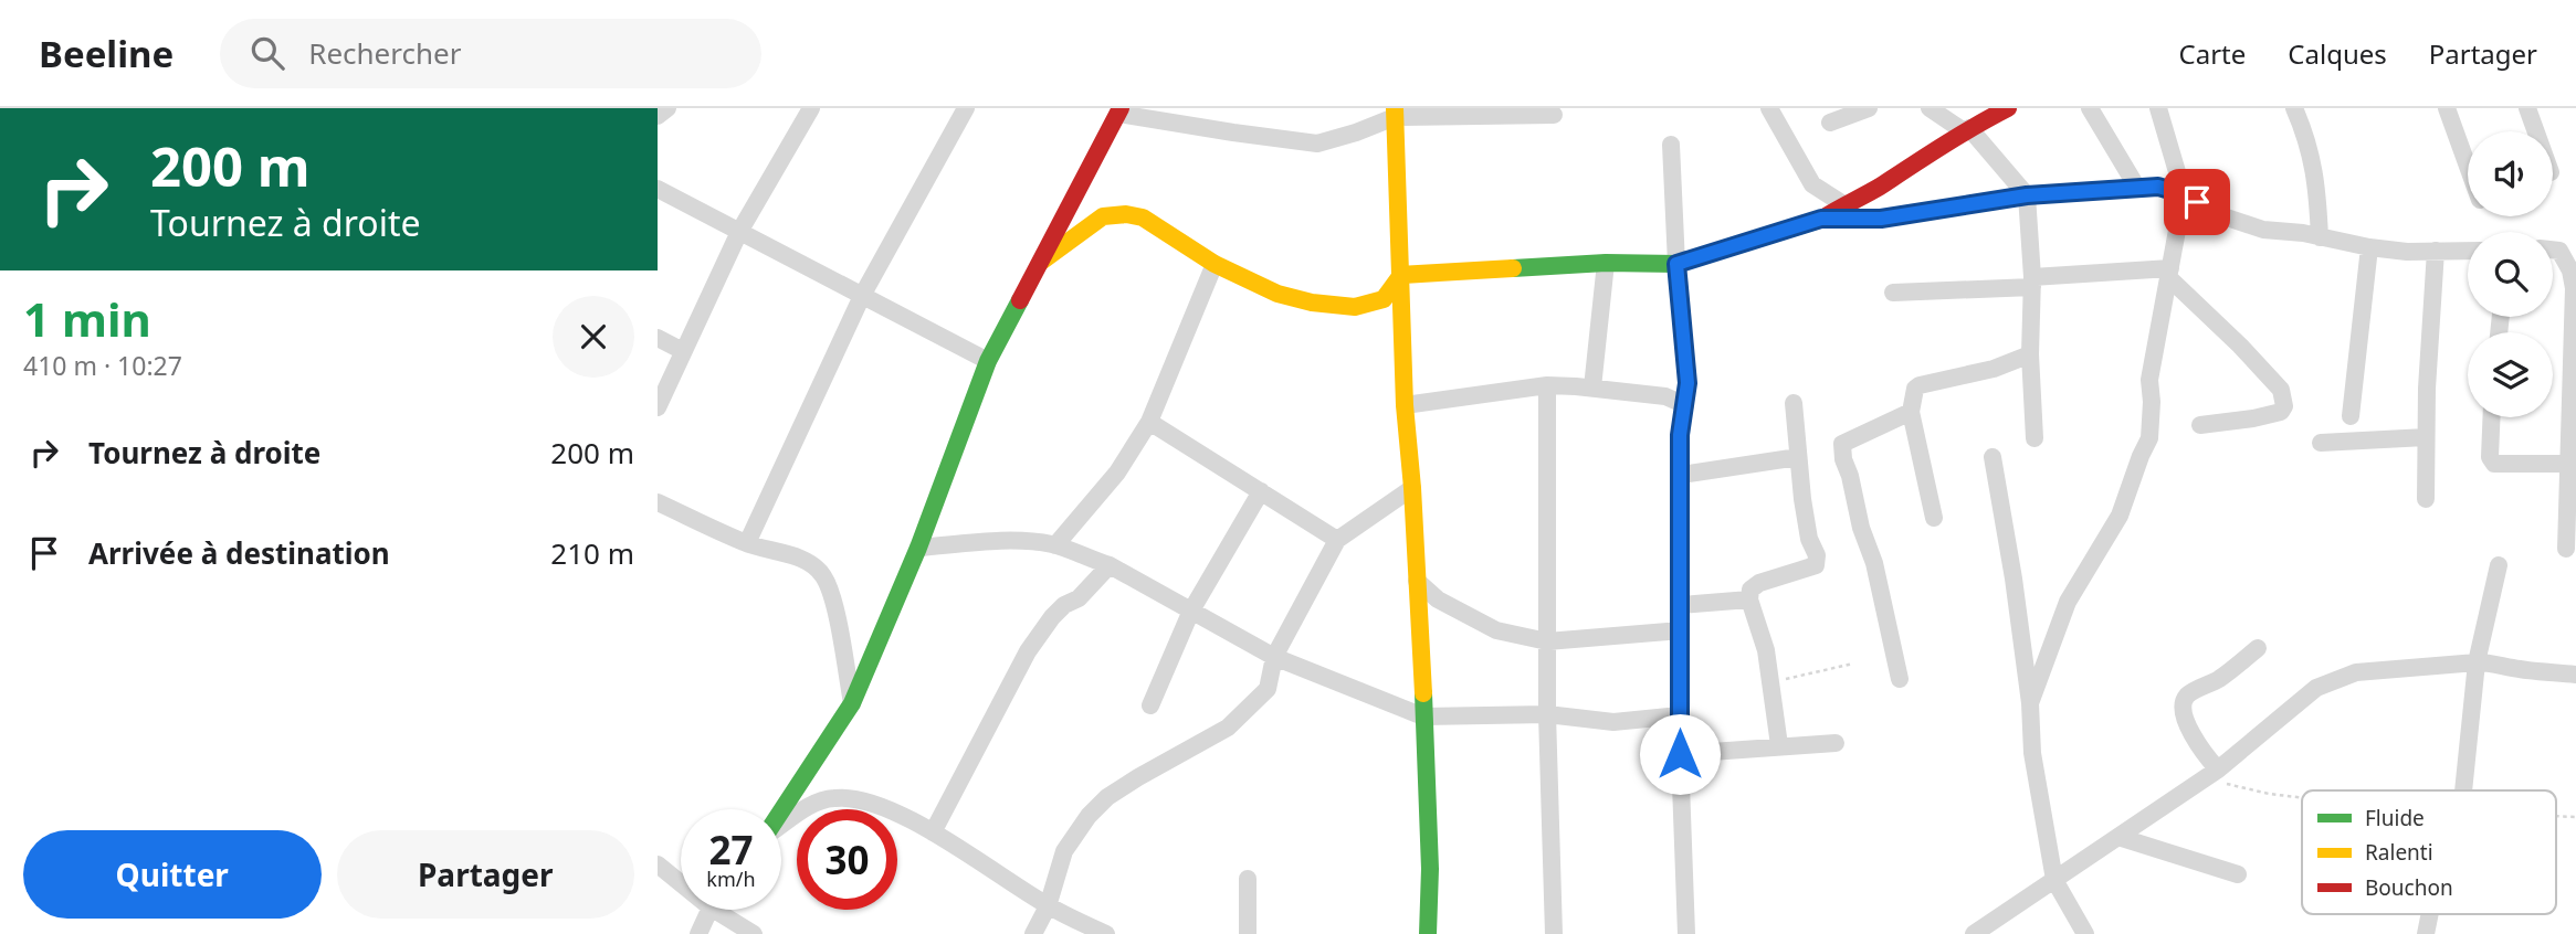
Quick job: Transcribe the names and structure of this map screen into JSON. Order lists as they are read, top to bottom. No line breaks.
{"legend":["Fluide","Ralenti","Bouchon"],"page":{"header":"Beeline","search":"Rechercher","nav":["Carte","Calques","Partager"],"turn":["200 m","Tournez à droite"],"heading":["1 min","410 m · 10:27"],"list":[{"name":"Tournez à droite","value":"200 m"},{"name":"Arrivée à destination","value":"210 m"}],"speed":"27 km/h","limit":"30","buttons":["Quitter","Partager"]}}
